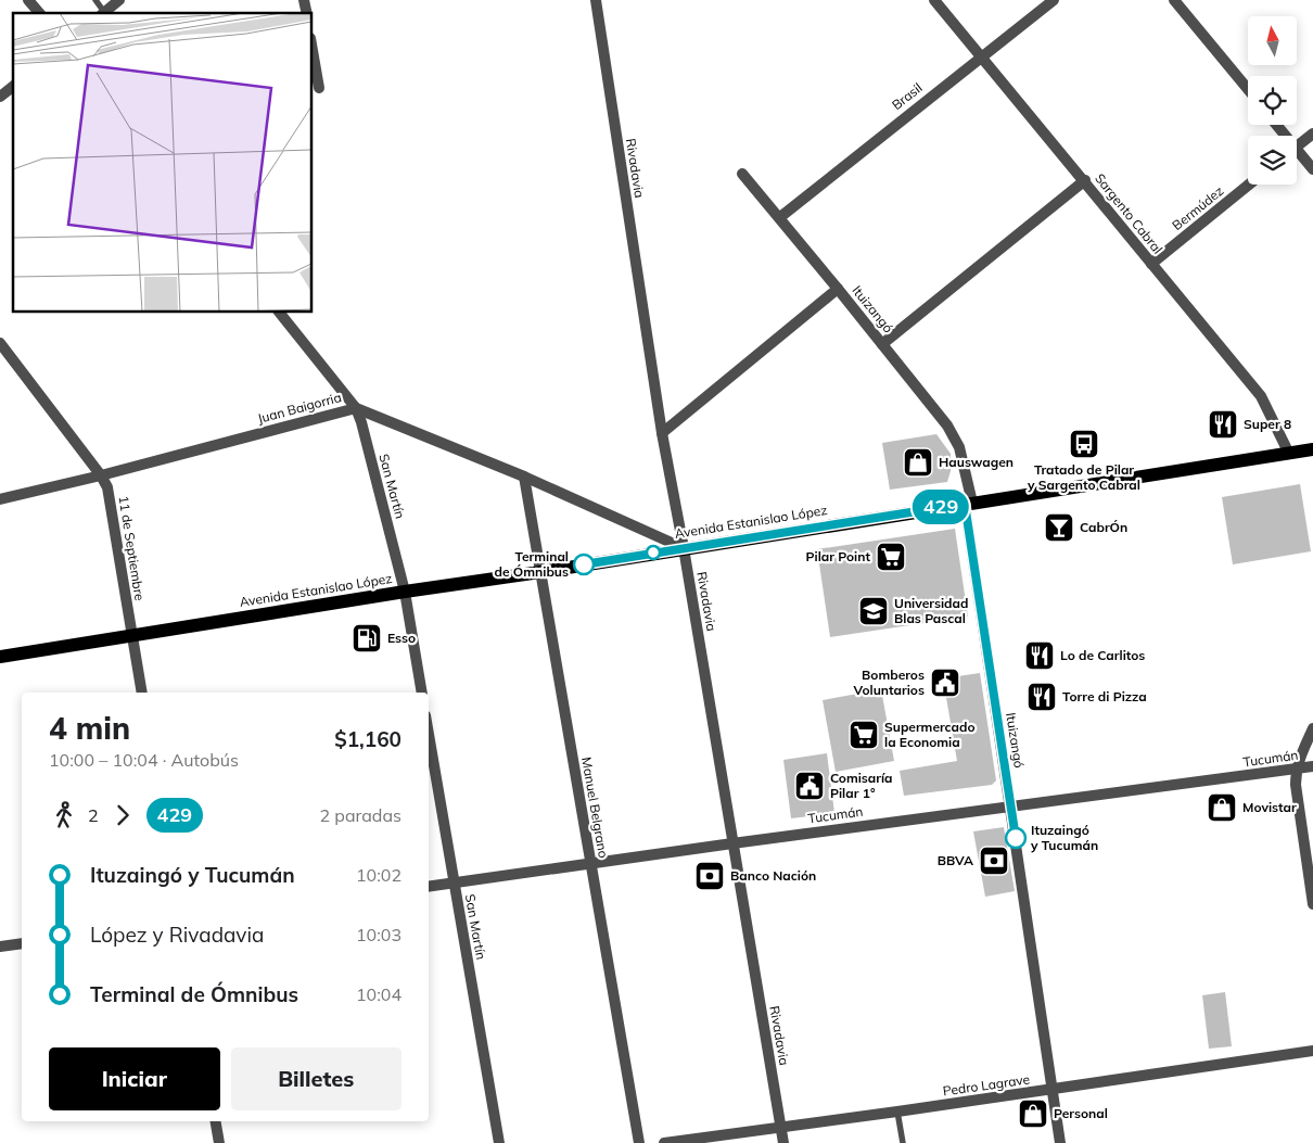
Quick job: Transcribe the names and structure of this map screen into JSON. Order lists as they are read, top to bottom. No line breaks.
{"streets":{"main road":["Avenida Estanislao López"],"street":["Brasil","Rivadavia","Bermúdez","Sargento Cabral","Ituizangó","Juan Baigorria","San Martín","11 de Septiembre","Tucumán","Manuel Belgrano","Pedro Lagrave"]},"crossings":[["Brasil","Sargento Cabral"],["Brasil","Ituizangó"],["Rivadavia","Juan Baigorria"],["Rivadavia","Avenida Estanislao López"],["Rivadavia","Tucumán"],["Rivadavia","Pedro Lagrave"],["Bermúdez","Sargento Cabral"],["Sargento Cabral","Avenida Estanislao López"],["Ituizangó","Avenida Estanislao López"],["Ituizangó","Tucumán"],["Ituizangó","Pedro Lagrave"],["Juan Baigorria","San Martín"],["Juan Baigorria","Avenida Estanislao López"],["Juan Baigorria","11 de Septiembre"],["Juan Baigorria","Manuel Belgrano"],["San Martín","Avenida Estanislao López"],["San Martín","Tucumán"],["Avenida Estanislao López","11 de Septiembre"],["Avenida Estanislao López","Manuel Belgrano"],["Tucumán","Manuel Belgrano"]],"places":{"restaurant":["Super 8","Lo de Carlitos","Torre di Pizza"],"bus stop":["Tratado de Pilar y Sargento Cabral"],"shop":["Hauswagen","Movistar","Personal"],"bar":["CabrÓn"],"supermarket":["Pilar Point","Supermercado la Economia"],"other":["Terminal de Ómnibus","Ituzaingó y Tucumán"],"school or university":["Universidad Blas Pascal"],"fuel station":["Esso"],"public building":["Bomberos Voluntarios","Comisaría Pilar 1°"],"bank":["BBVA","Banco Nación"]},"lines":["bus line 429"],"north":"top","page":{"on_map":"429","heading":["4 min","10:00 – 10:04 · Autobús","$1,160"],"legs":["2","429","2 paradas"],"list":[{"name":"Ituzaingó y Tucumán","value":"10:02"},{"name":"López y Rivadavia","value":"10:03"},{"name":"Terminal de Ómnibus","value":"10:04"}],"buttons":["Iniciar","Billetes"]}}
